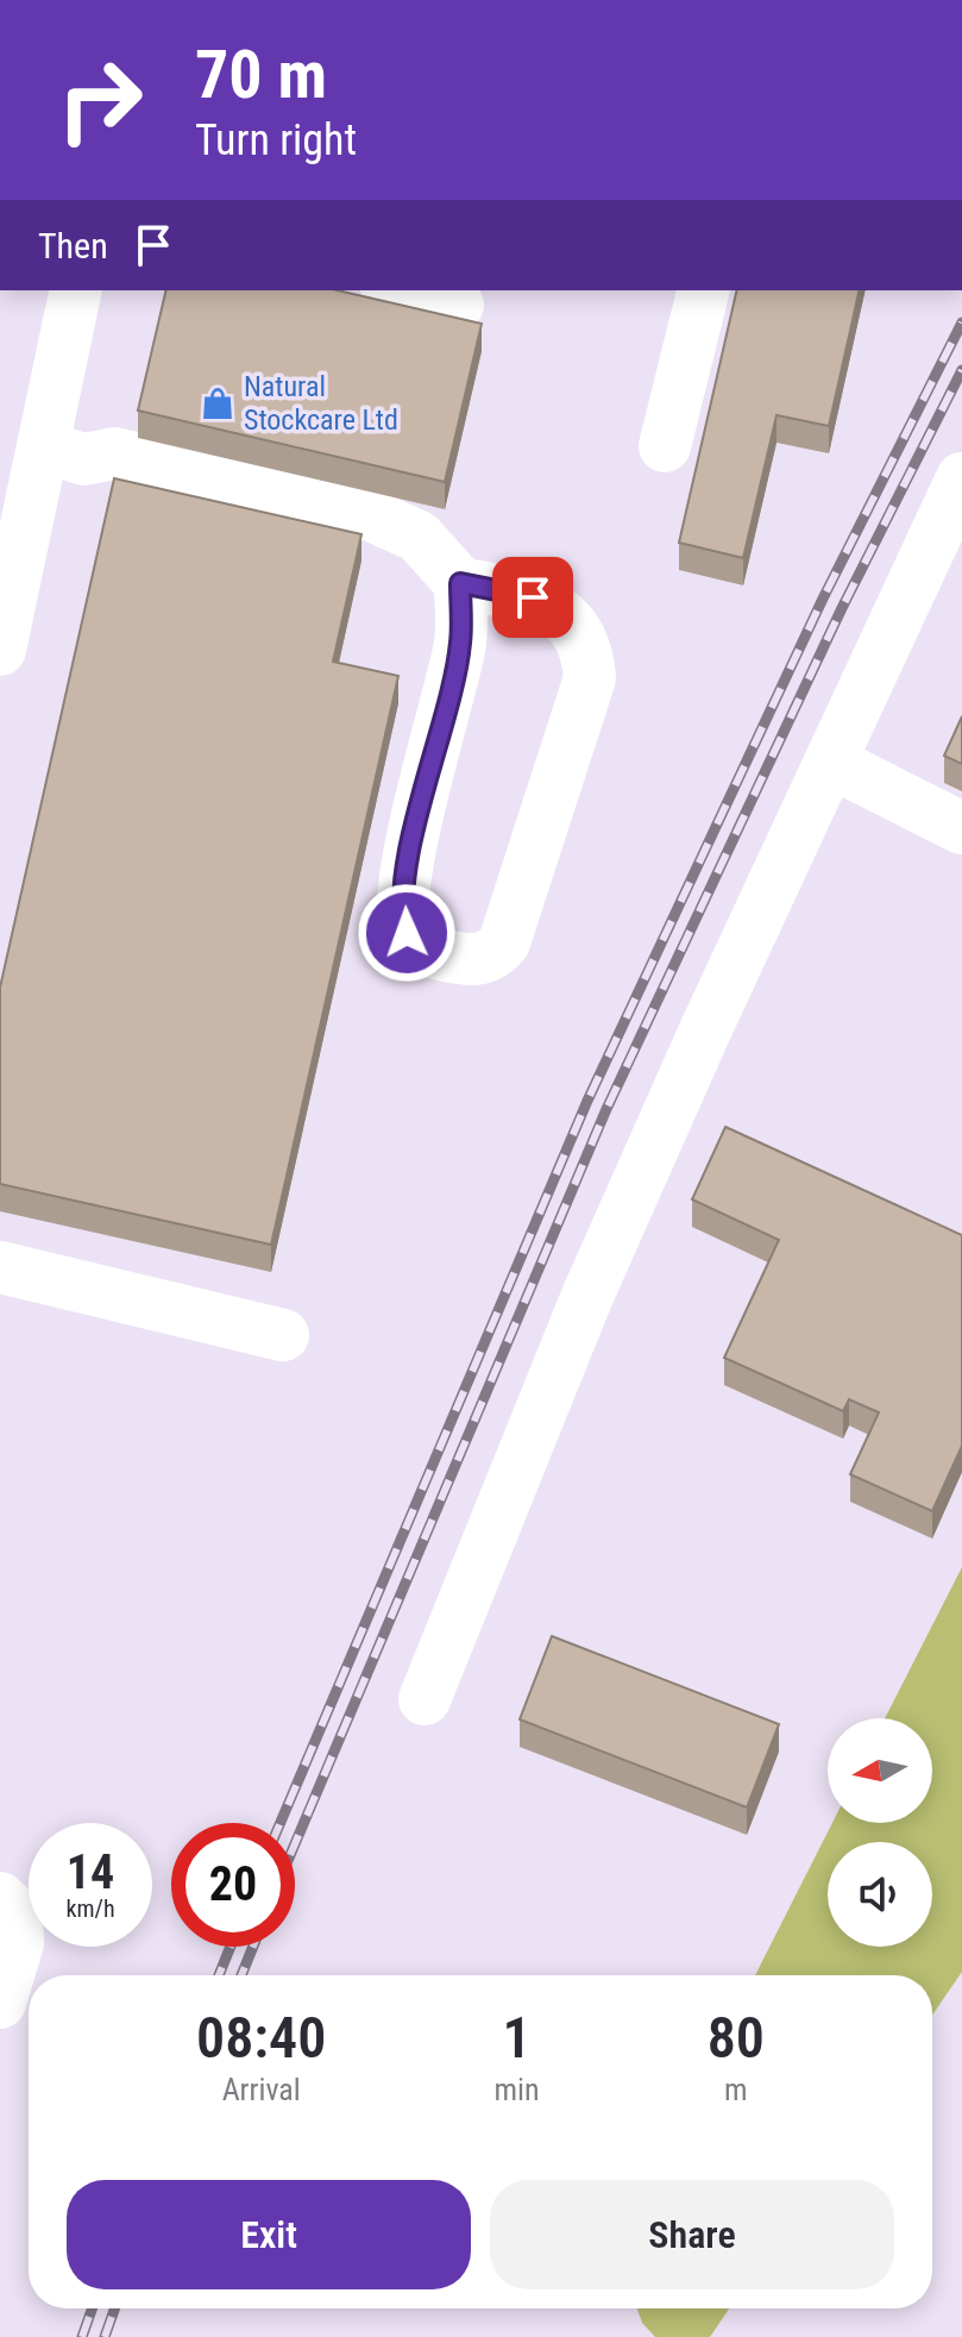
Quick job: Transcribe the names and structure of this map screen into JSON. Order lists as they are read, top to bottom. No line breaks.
{"places":{"shop":["Natural Stockcare Ltd"]},"north":"left","page":{"turn":["70 m","Turn right"],"then":"Then","speed":"14 km/h","limit":"20","eta":["08:40","Arrival","1","min","80","m"],"buttons":["Exit","Share"]}}
